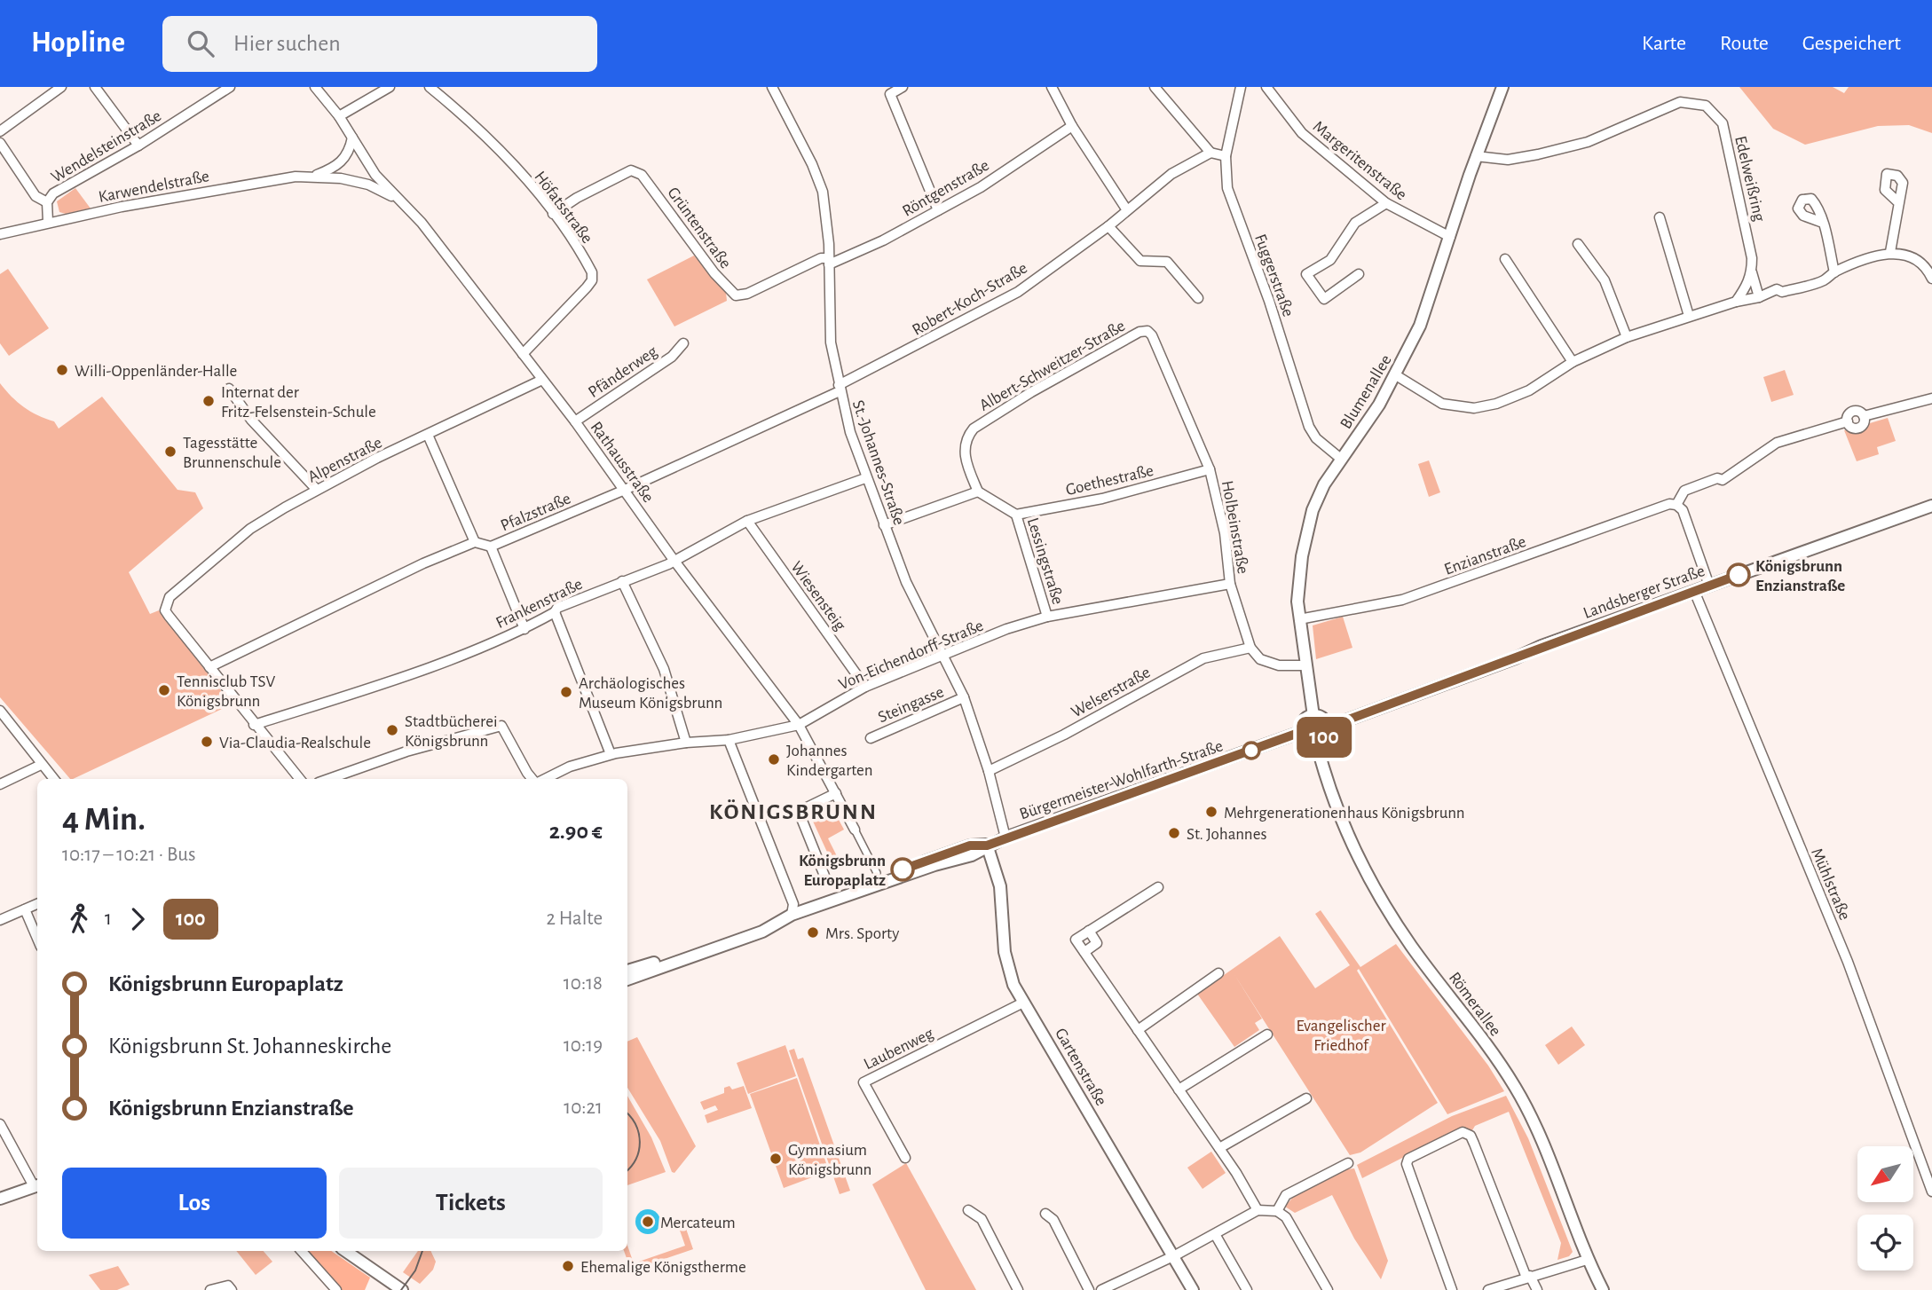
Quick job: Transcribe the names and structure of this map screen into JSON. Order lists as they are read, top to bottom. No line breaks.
{"streets":{"street":["Wendelsteinstraße","Margeritenstraße","Edelweißring","Karwendelstraße","Röntgenstraße","Höfatsstraße","Grüntenstraße","Fuggerstraße","Robert-Koch-Straße","Albert-Schweitzer-Straße","Pfänderweg","Blumenallee","Alpenstraße","Rathausstraße","St.-Johannes-Straße","Goethestraße","Pfalzstraße","Holbeinstraße","Enzianstraße","Lessingstraße","Landsberger Straße","Wiesensteig","Frankenstraße","Von-Eichendorff-Straße","Welserstraße","Steingasse","Bürgermeister-Wohlfarth-Straße","Mühlstraße","Römerallee","Laubenweg","Gartenstraße"]},"crossings":[["Wendelsteinstraße","Karwendelstraße"],["Margeritenstraße","Blumenallee"],["Edelweißring","Blumenallee"],["Karwendelstraße","Rathausstraße"],["Röntgenstraße","Grüntenstraße"],["Röntgenstraße","St.-Johannes-Straße"],["Höfatsstraße","Grüntenstraße"],["Höfatsstraße","Rathausstraße"],["Grüntenstraße","St.-Johannes-Straße"],["Fuggerstraße","Blumenallee"],["Robert-Koch-Straße","St.-Johannes-Straße"],["Robert-Koch-Straße","Pfalzstraße"],["Albert-Schweitzer-Straße","Holbeinstraße"],["Pfänderweg","Rathausstraße"],["Blumenallee","Enzianstraße"],["Blumenallee","Landsberger Straße"],["Blumenallee","Bürgermeister-Wohlfarth-Straße"],["Blumenallee","Römerallee"],["Alpenstraße","Rathausstraße"],["Rathausstraße","Pfalzstraße"],["Rathausstraße","Frankenstraße"],["Rathausstraße","Von-Eichendorff-Straße"],["St.-Johannes-Straße","Pfalzstraße"],["St.-Johannes-Straße","Frankenstraße"],["St.-Johannes-Straße","Von-Eichendorff-Straße"],["St.-Johannes-Straße","Welserstraße"],["St.-Johannes-Straße","Steingasse"],["St.-Johannes-Straße","Bürgermeister-Wohlfarth-Straße"],["Goethestraße","Holbeinstraße"],["Goethestraße","Lessingstraße"],["Holbeinstraße","Von-Eichendorff-Straße"],["Holbeinstraße","Welserstraße"],["Lessingstraße","Von-Eichendorff-Straße"],["Landsberger Straße","Bürgermeister-Wohlfarth-Straße"],["Landsberger Straße","Mühlstraße"],["Landsberger Straße","Römerallee"],["Wiesensteig","Frankenstraße"],["Wiesensteig","Von-Eichendorff-Straße"],["Bürgermeister-Wohlfarth-Straße","Römerallee"],["Bürgermeister-Wohlfarth-Straße","Gartenstraße"],["Laubenweg","Gartenstraße"]],"districts":["KÖNIGSBRUNN"],"parks":["Evangelischer Friedhof"],"places":["Willi-Oppenländer-Halle","Internat der Fritz-Felsenstein-Schule","Tagesstätte Brunnenschule","Königsbrunn Enzianstraße","Tennisclub TSV Königsbrunn","Archäologisches Museum Königsbrunn","Stadtbücherei Königsbrunn","Via-Claudia-Realschule","Johannes Kindergarten","Mehrgenerationenhaus Königsbrunn","St. Johannes","Königsbrunn Europaplatz","Mrs. Sporty","Gymnasium Königsbrunn","Mercateum","Ehemalige Königstherme"],"lines":["bus line 100"],"north":"bottom left","page":{"header":"Hopline","search":"Hier suchen","nav":["Karte","Route","Gespeichert"],"on_map":"100","heading":["4 Min.","10:17 – 10:21 · Bus","2.90 €"],"legs":["1","100","2 Halte"],"list":[{"name":"Königsbrunn Europaplatz","value":"10:18"},{"name":"Königsbrunn St. Johanneskirche","value":"10:19"},{"name":"Königsbrunn Enzianstraße","value":"10:21"}],"buttons":["Los","Tickets"]}}
